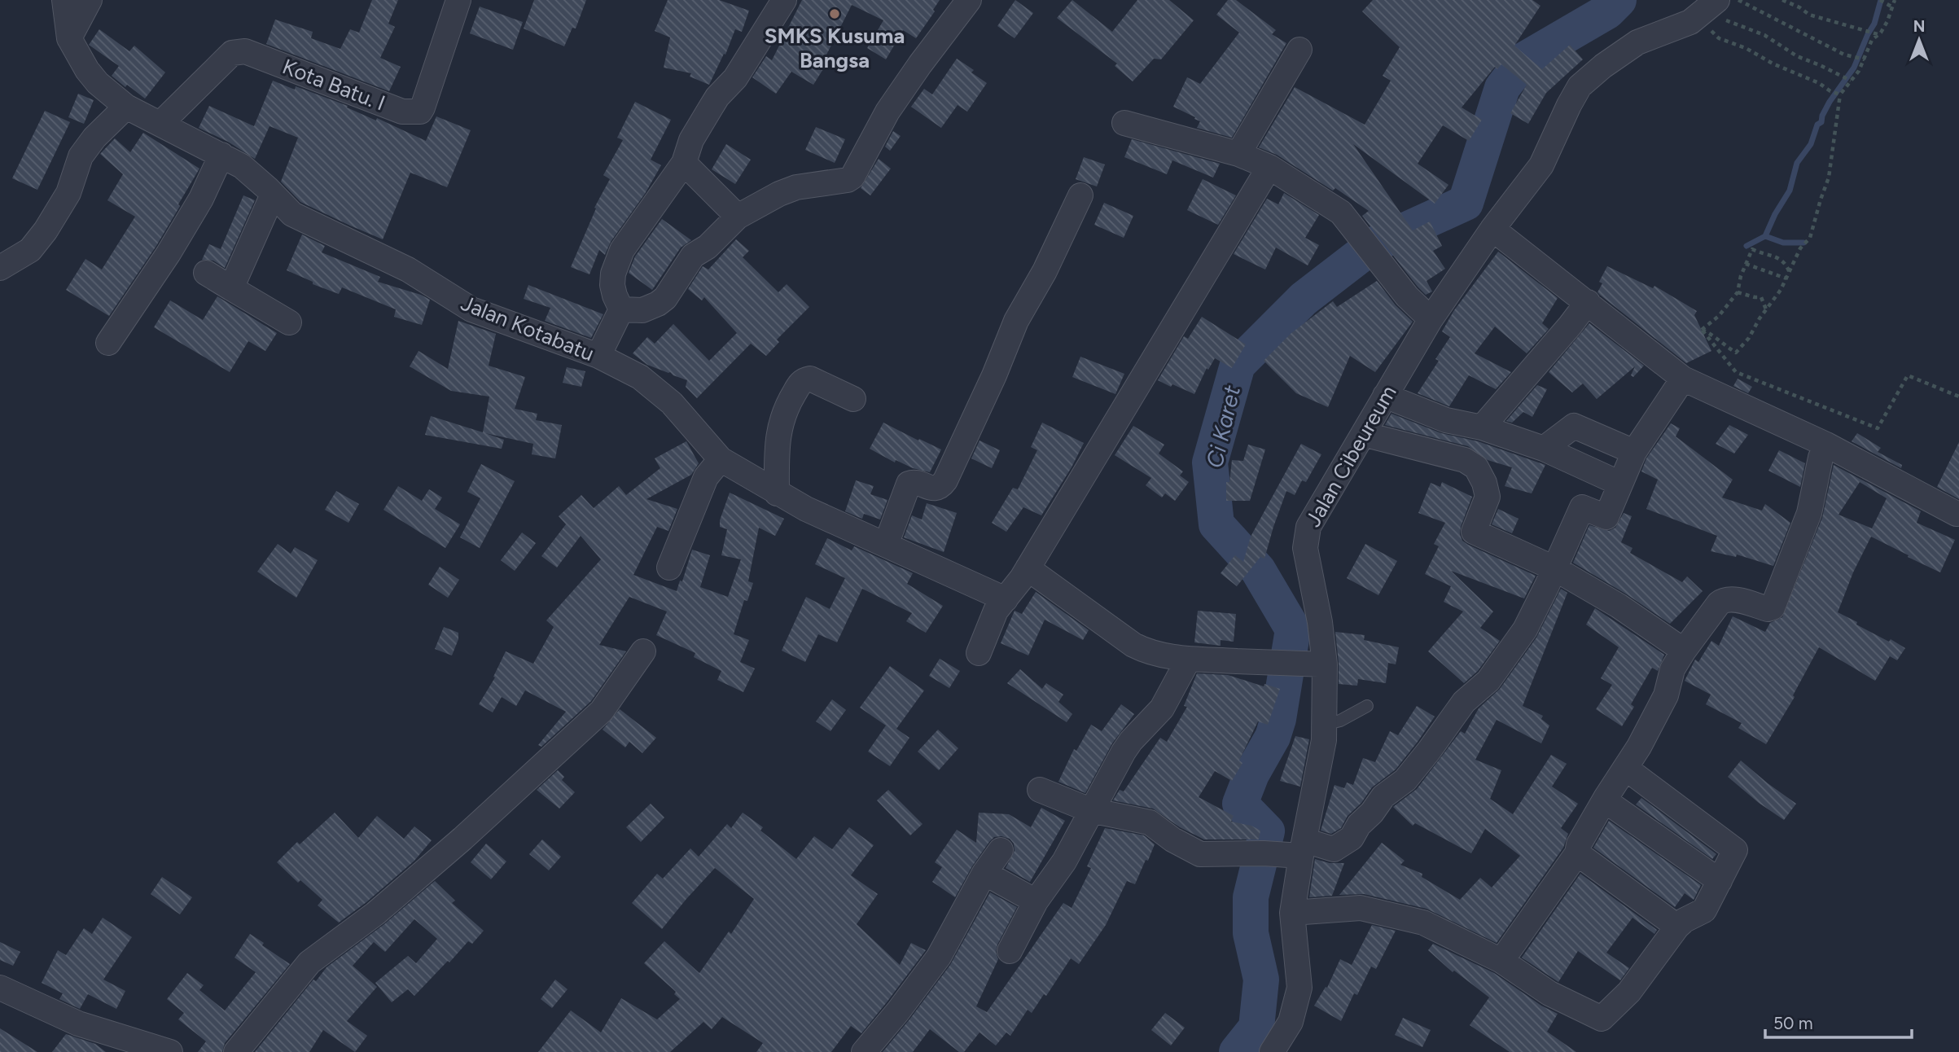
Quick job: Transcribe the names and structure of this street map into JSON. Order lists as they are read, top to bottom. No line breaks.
{"streets":{"street":["Kota Batu. I","Jalan Kotabatu","Jalan Cibeureum"]},"crossings":[["Kota Batu. I","Jalan Kotabatu"]],"water":["Ci Karet"],"places":["SMKS Kusuma Bangsa"],"scale_bar":"50 m","north":"top"}
